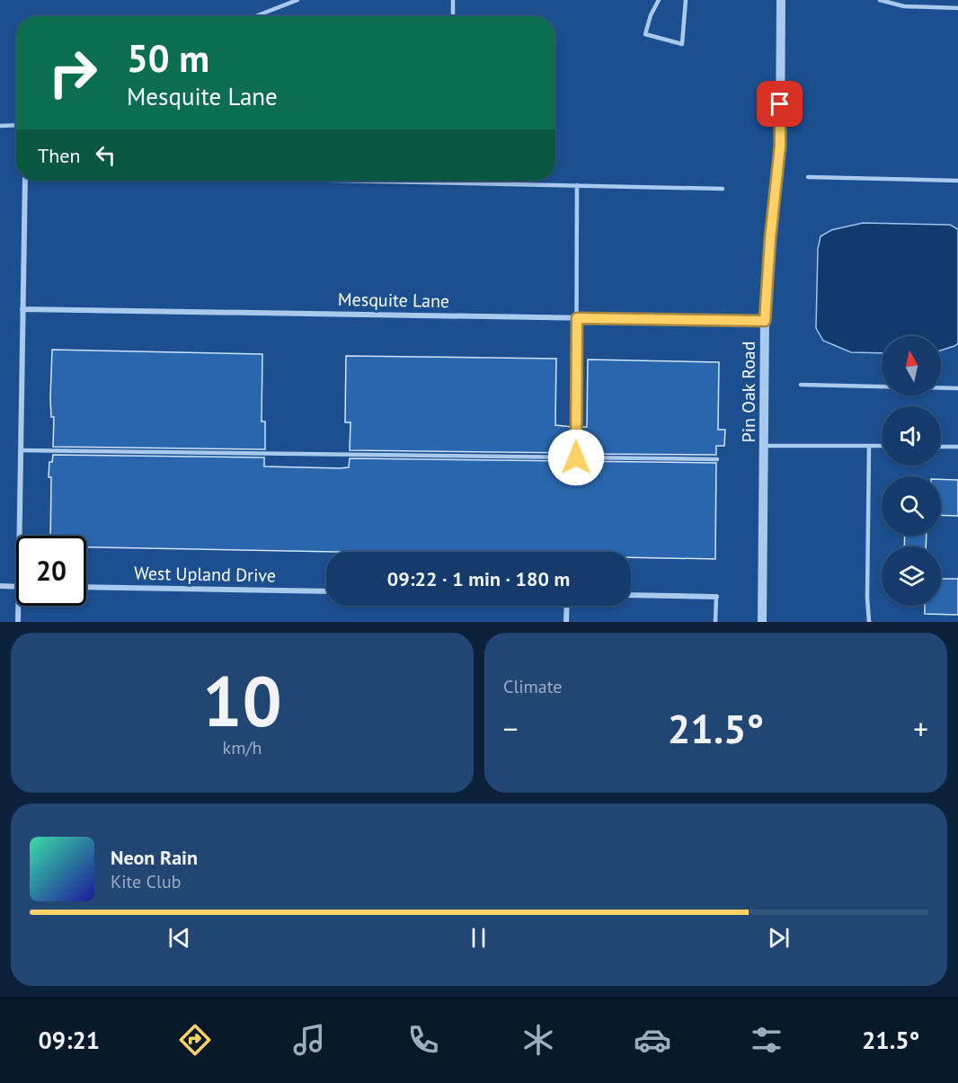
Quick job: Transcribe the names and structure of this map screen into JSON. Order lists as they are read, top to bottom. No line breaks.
{"streets":{"street":["Mesquite Lane","Pin Oak Road","West Upland Drive"]},"crossings":[["Mesquite Lane","Pin Oak Road"]],"north":"top","page":{"turn":["50 m","Mesquite Lane"],"then":"Then","limit":"20","trip":"09:22 · 1 min · 180 m","tile":[["10","km/h"],"Climate"],"heat":["−","21.5°","+"],"song":["Neon Rain","Kite Club"],"tabs":["09:21","21.5°"]}}
